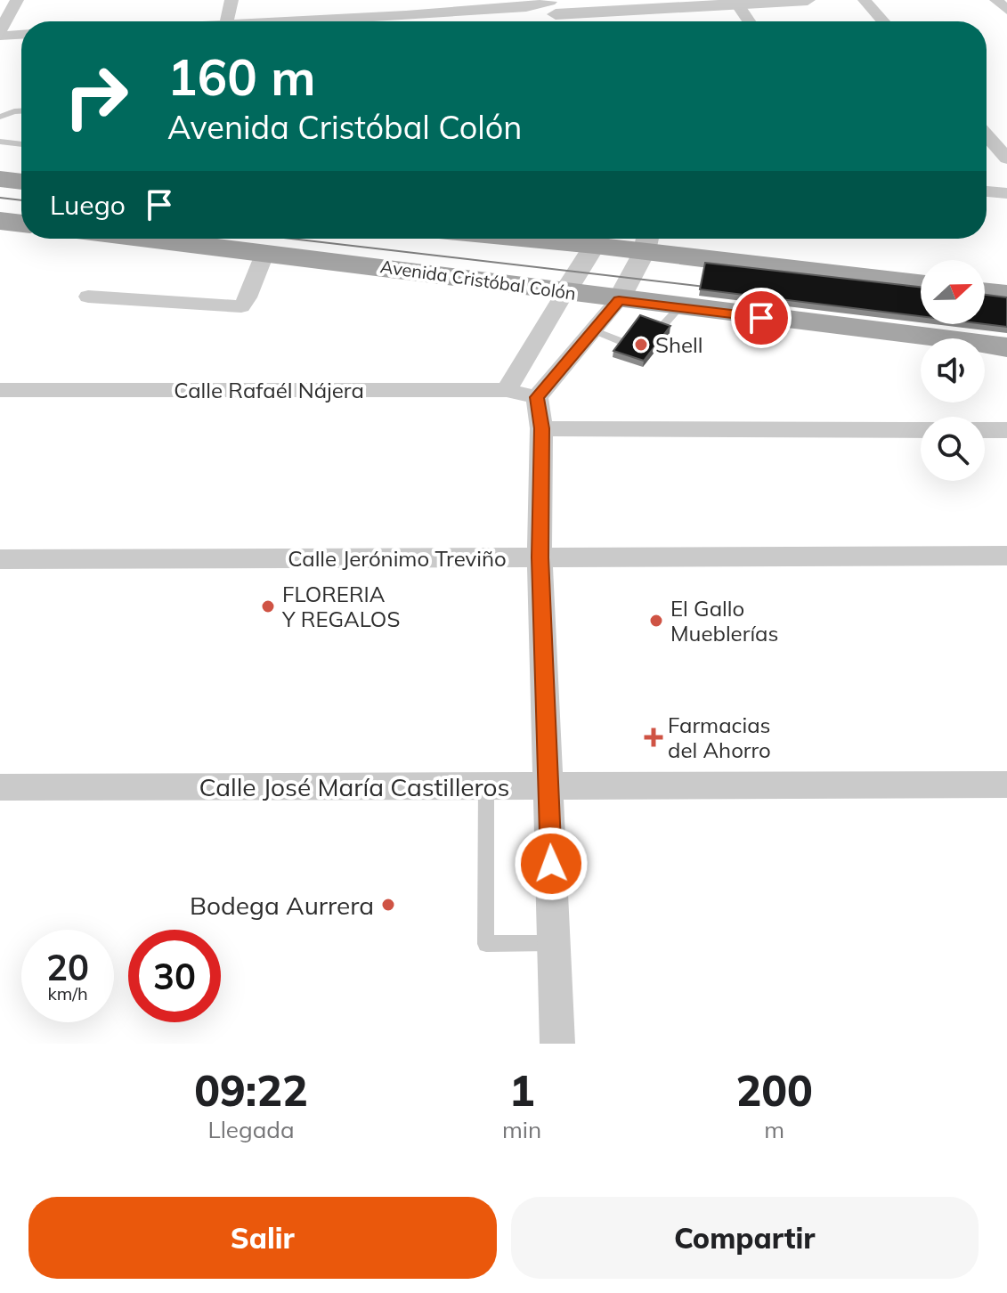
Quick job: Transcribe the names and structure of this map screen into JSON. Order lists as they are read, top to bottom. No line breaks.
{"streets":{"main road":["Avenida Cristóbal Colón"],"street":["Calle Rafaél Nájera","Calle Jerónimo Treviño","Calle José María Castilleros"]},"places":{"other":["Shell","FLORERIA Y REGALOS","El Gallo Mueblerías","Bodega Aurrera"],"health":["Farmacias del Ahorro"]},"north":"right","page":{"turn":["160 m","Avenida Cristóbal Colón"],"then":"Luego","speed":"20 km/h","limit":"30","eta":["09:22","Llegada","1","min","200","m"],"buttons":["Salir","Compartir"]}}
